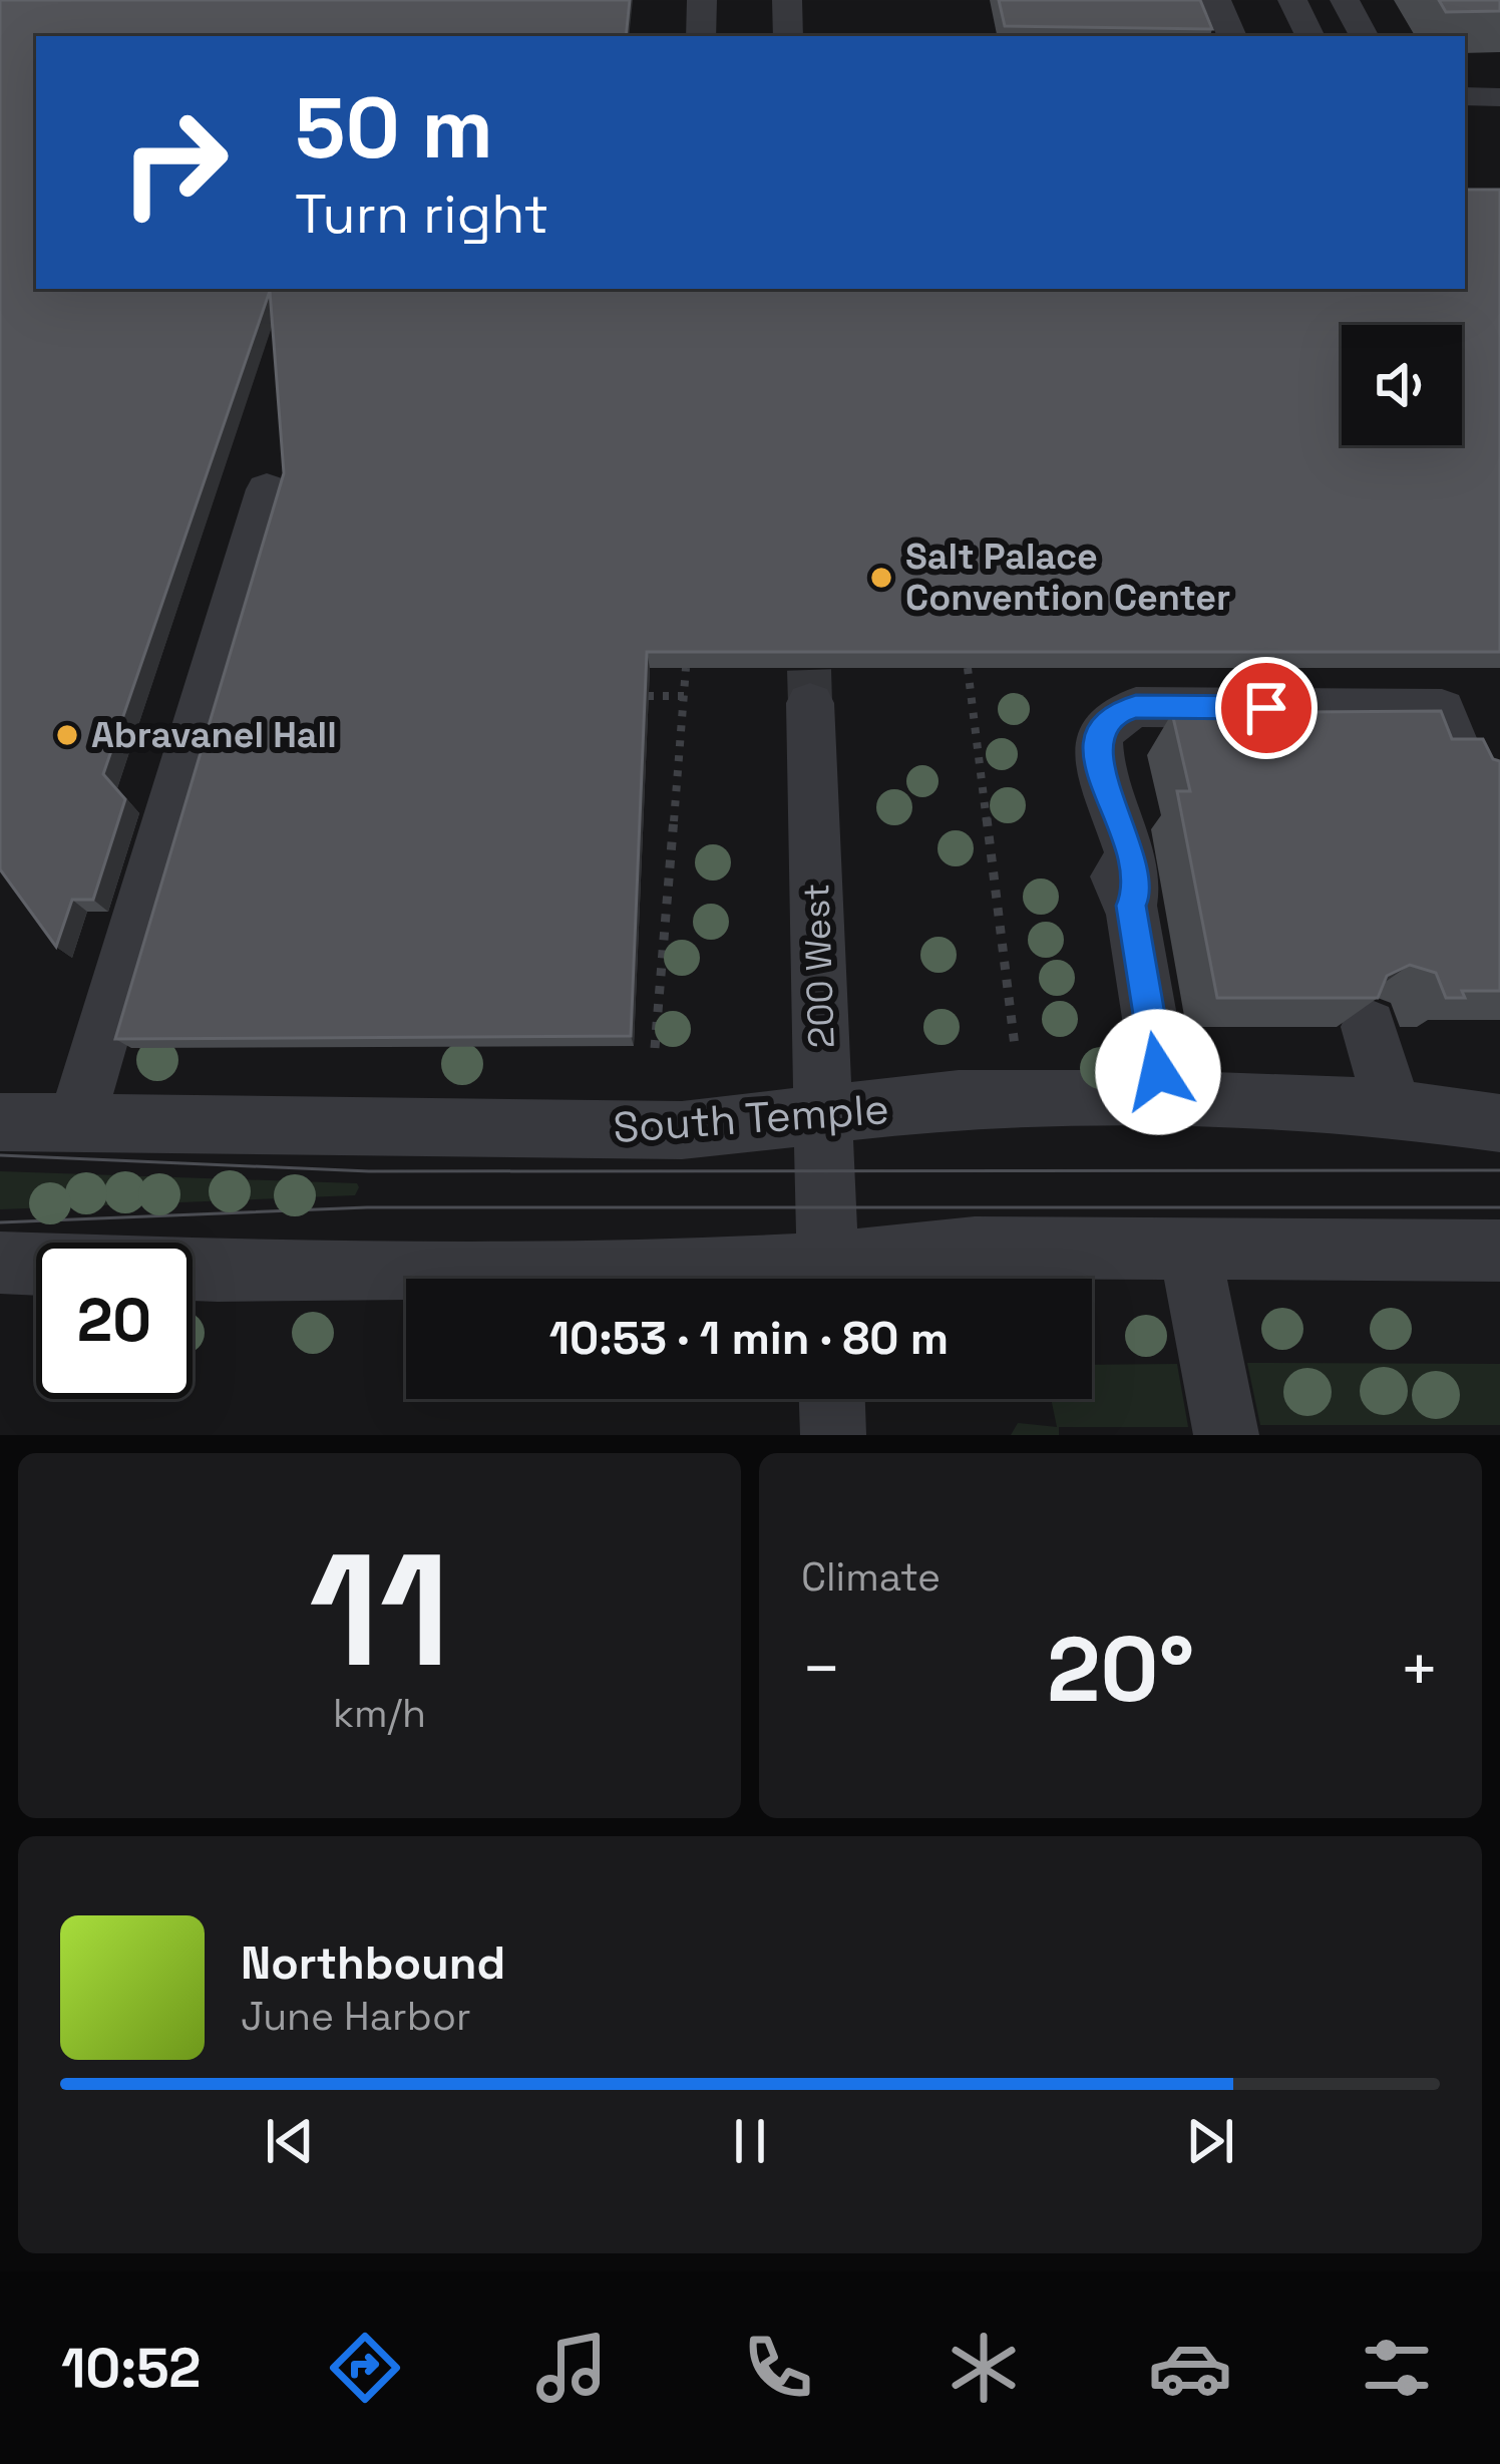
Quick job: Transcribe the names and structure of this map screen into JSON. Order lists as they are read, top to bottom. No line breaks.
{"streets":{"street":["200 West","South Temple"]},"crossings":[["200 West","South Temple"]],"places":["Salt Palace Convention Center","Abravanel Hall"],"page":{"turn":["50 m","Turn right"],"limit":"20","trip":"10:53 · 1 min · 80 m","tile":[["11","km/h"],"Climate"],"heat":["−","20°","+"],"song":["Northbound","June Harbor"],"tabs":"10:52"}}
